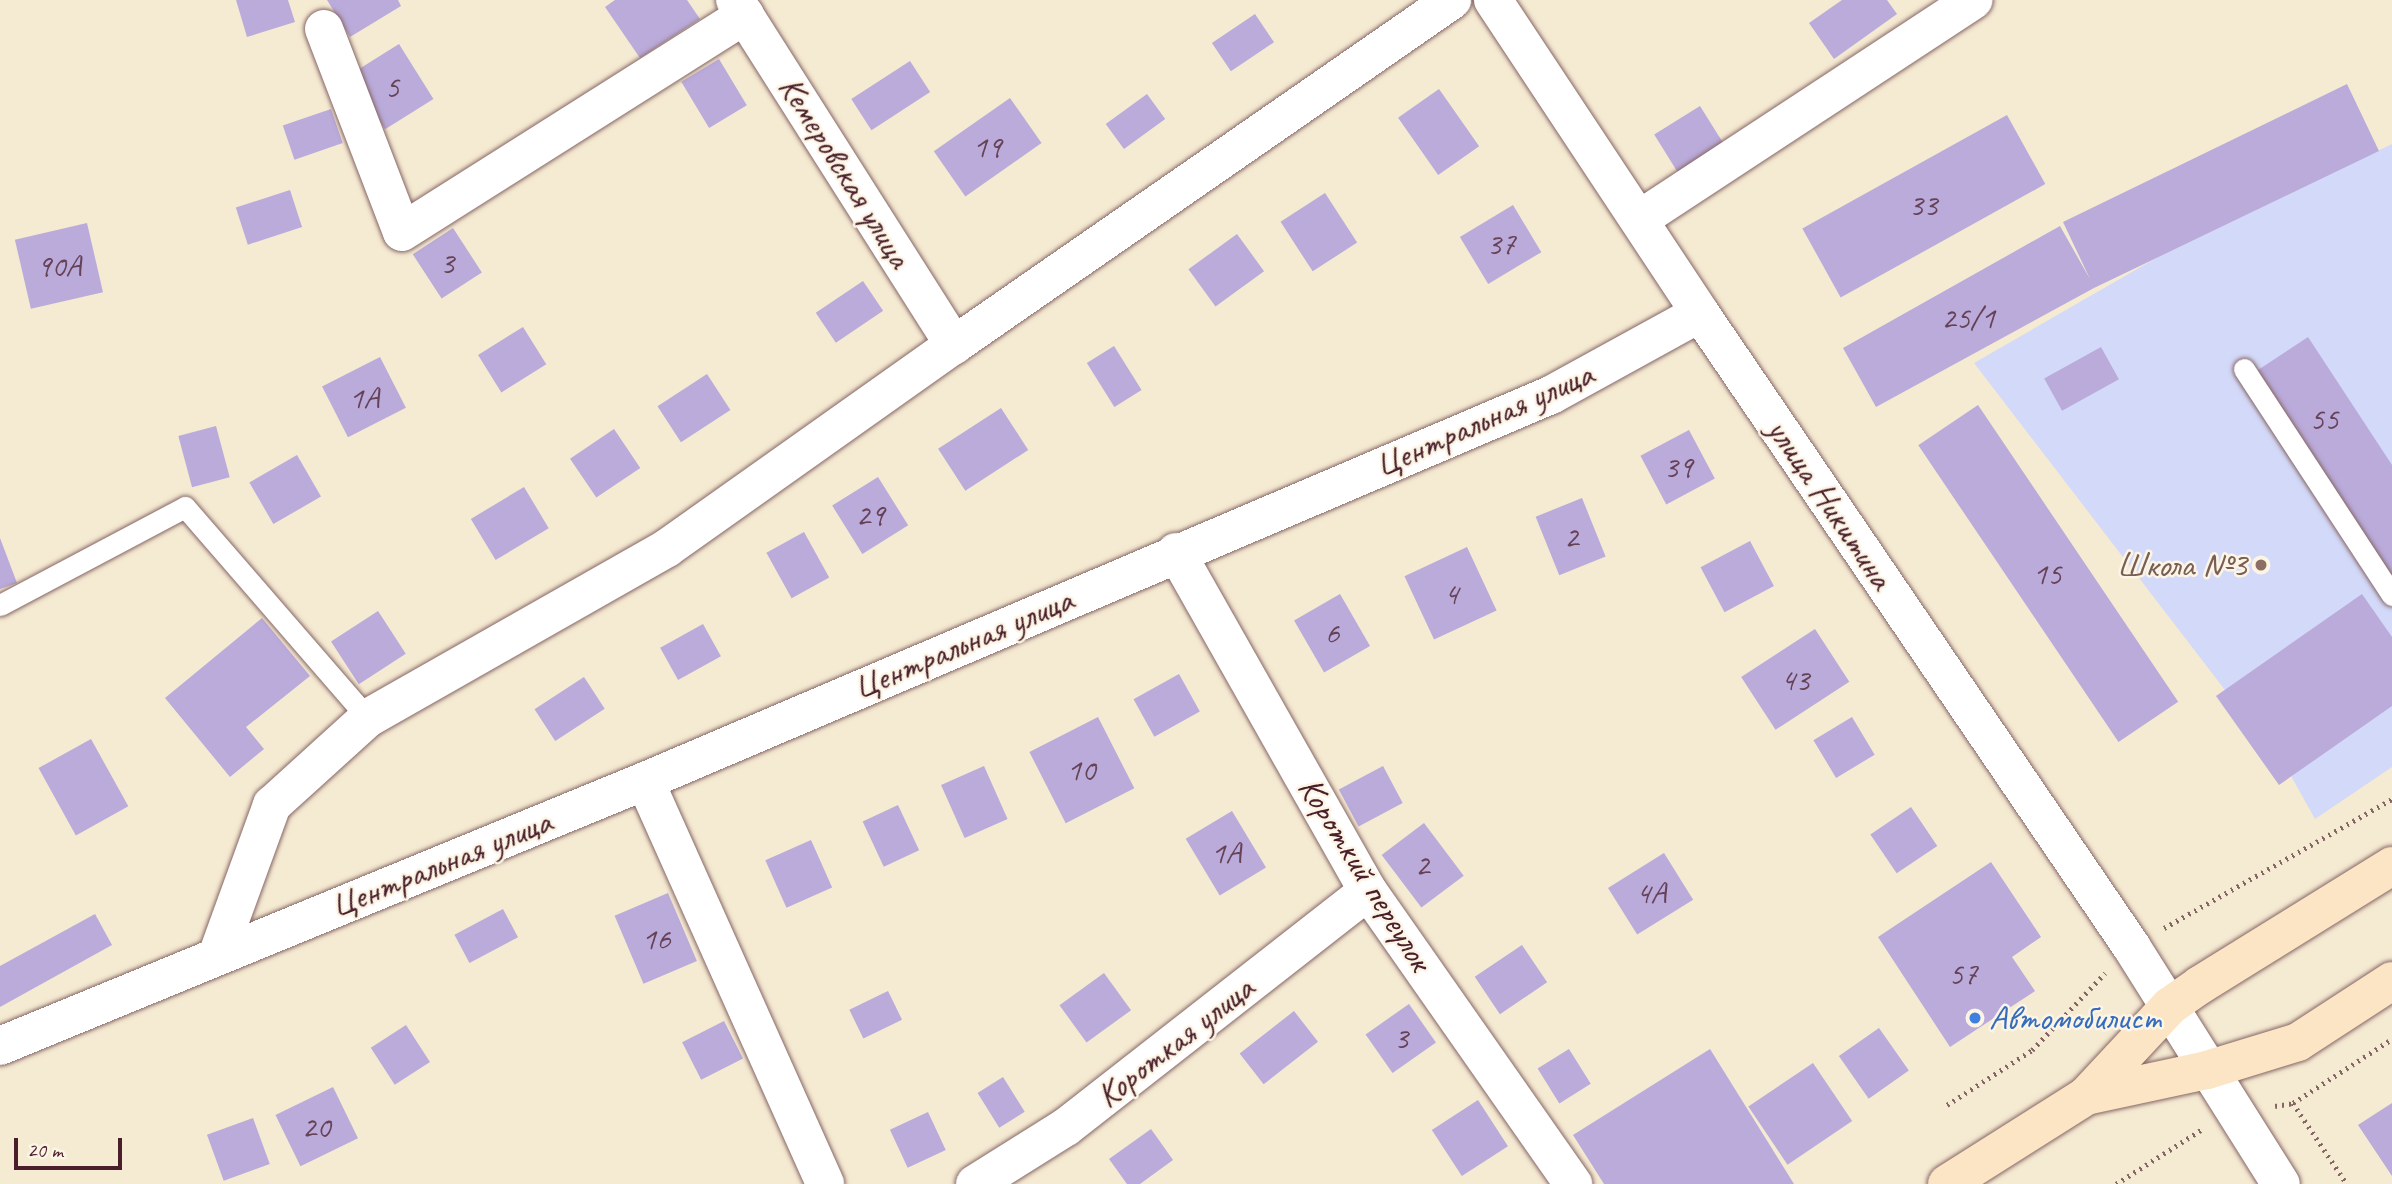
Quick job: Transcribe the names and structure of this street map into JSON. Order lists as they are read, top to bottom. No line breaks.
{"streets":{"street":["Кемеровская улица","Центральная улица","улица Никитина","Короткий переулок","Короткая улица"]},"crossings":[["Центральная улица","улица Никитина"],["Центральная улица","Короткий переулок"],["Короткий переулок","Короткая улица"]],"places":["Школа №3","Автомобилист"],"house_numbers":["5","19","33","37","3","90А","25/1","1А","55","39","29","2","15","4","6","43","10","1А","2","4А","16","57","3","20"],"scale_bar":"20 m"}
